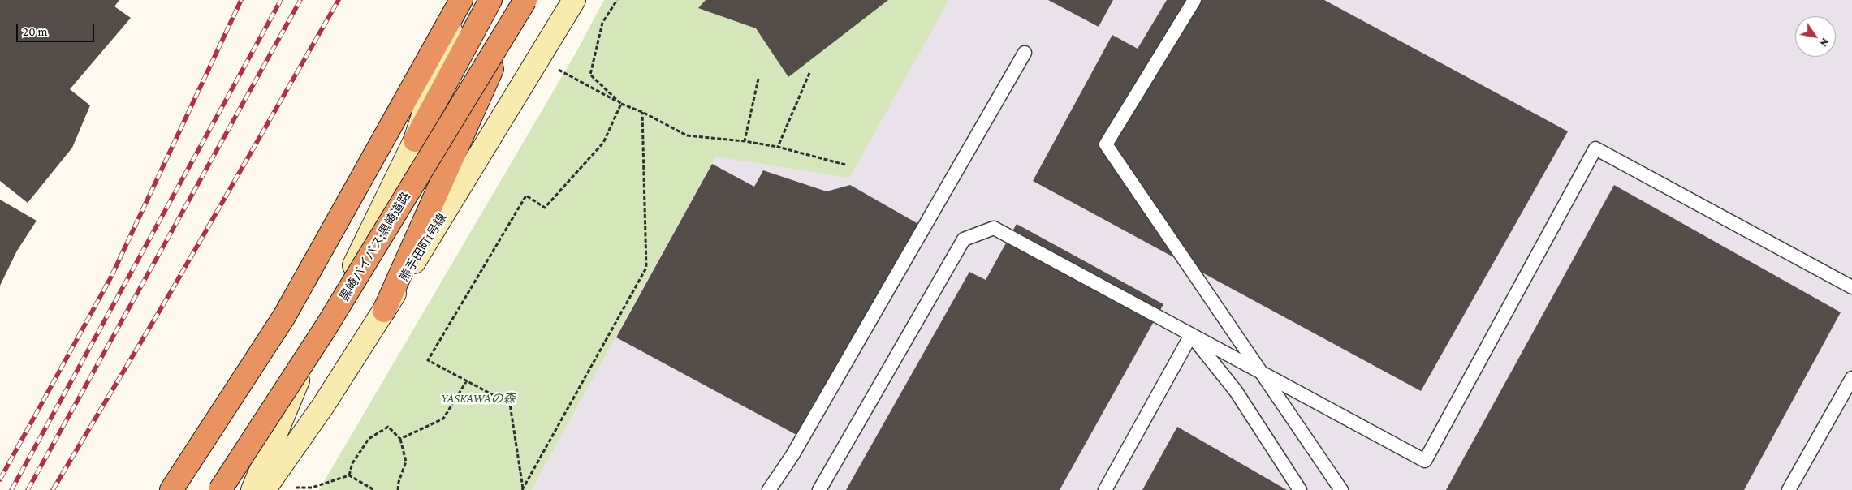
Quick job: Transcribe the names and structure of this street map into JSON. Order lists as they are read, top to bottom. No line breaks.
{"streets":{"highway":["黒崎バイパス;黒崎道路"],"street":["熊手田町1号線"]},"parks":["YASKAWAの森"],"scale_bar":"20 m","north":"bottom right"}
